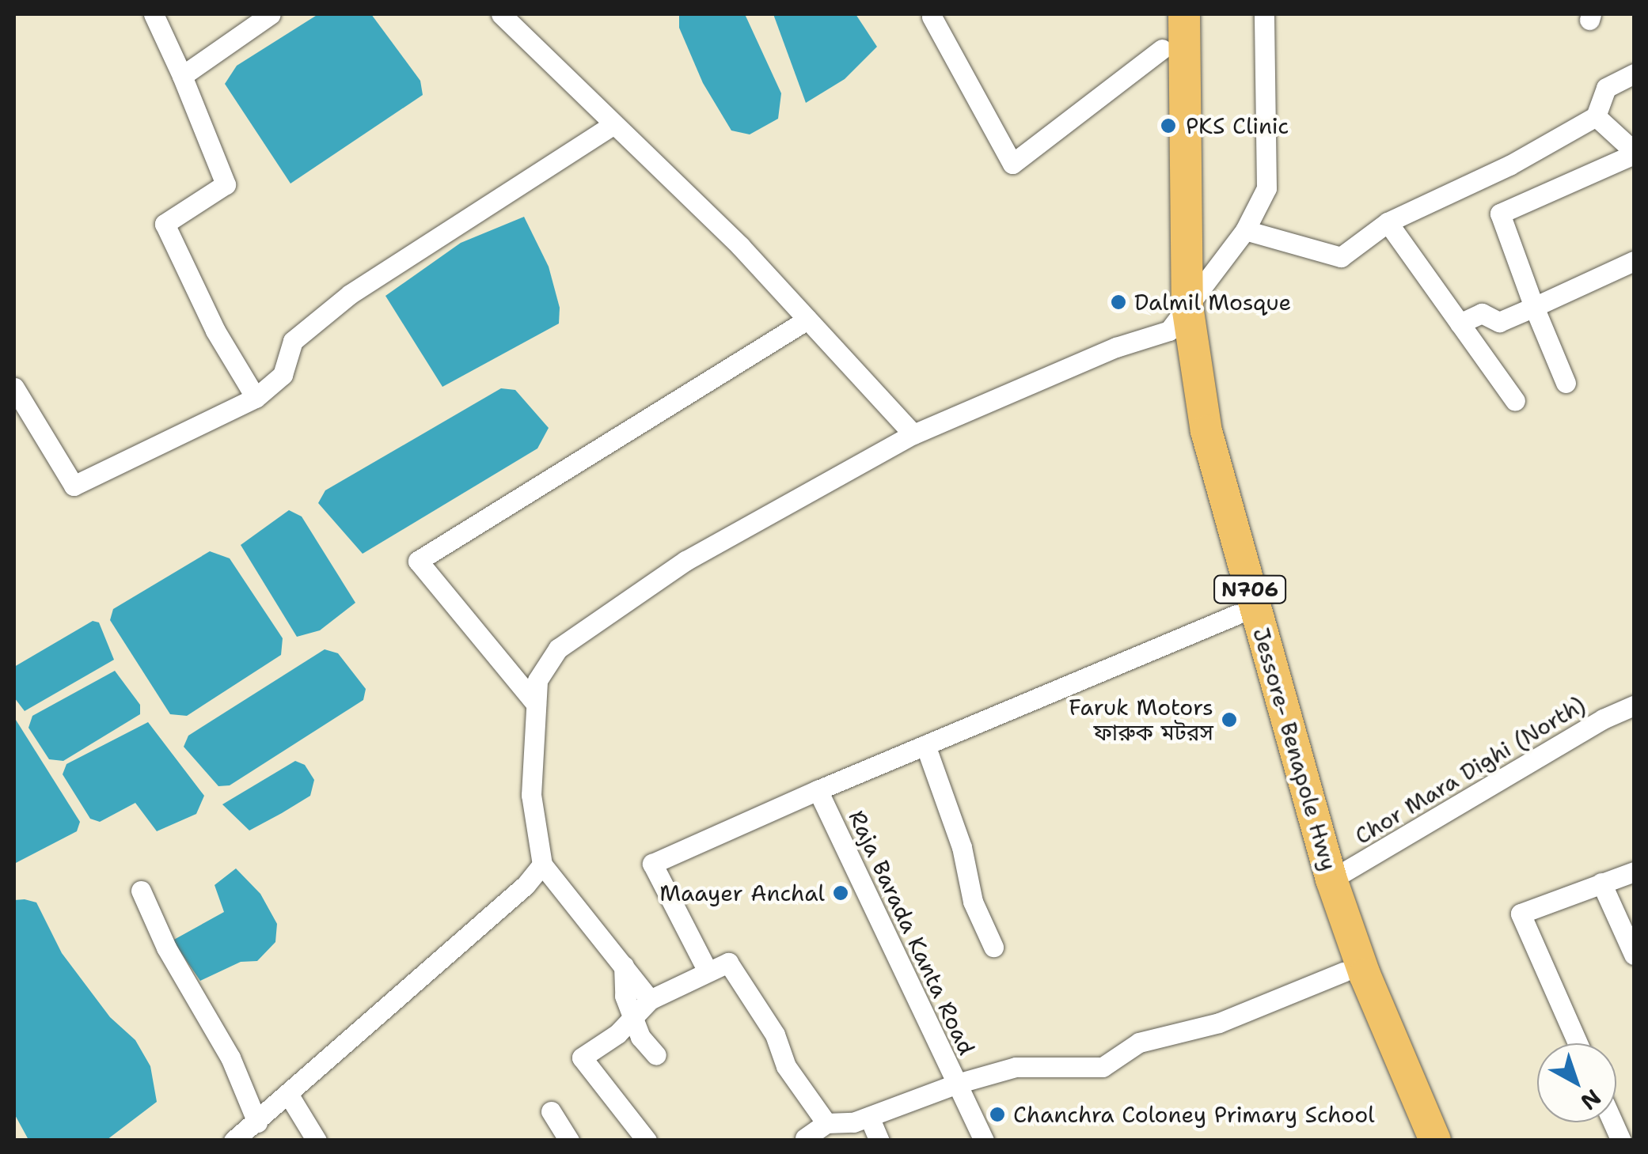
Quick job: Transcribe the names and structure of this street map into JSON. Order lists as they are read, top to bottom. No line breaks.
{"streets":{"highway":["N706","Jessore- Benapole Hwy"],"street":["Chor Mara Dighi (North)","Raja Barada Kanta Road"]},"crossings":[["Jessore- Benapole Hwy","Chor Mara Dighi (North)"],["Jessore- Benapole Hwy","Raja Barada Kanta Road"]],"places":["PKS Clinic","Dalmil Mosque","Faruk Motors ফারুক মটরস","Maayer Anchal","Chanchra Coloney Primary School"],"north":"bottom right"}
